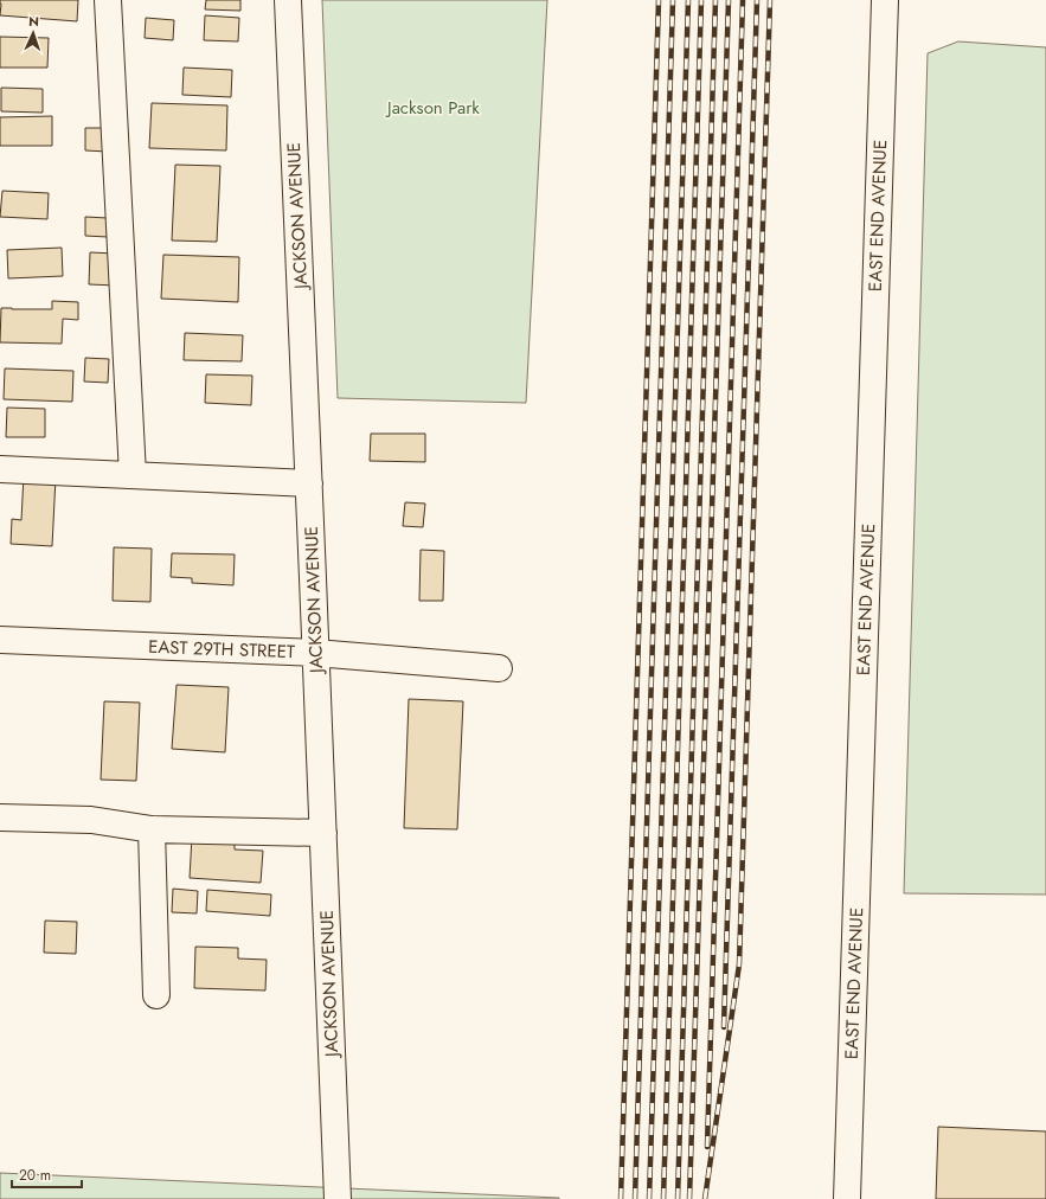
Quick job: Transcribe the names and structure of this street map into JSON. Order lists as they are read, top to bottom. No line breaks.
{"streets":{"street":["JACKSON AVENUE","EAST END AVENUE","EAST 29TH STREET"]},"crossings":[["JACKSON AVENUE","EAST 29TH STREET"]],"parks":["Jackson Park"],"scale_bar":"20 m","north":"top"}
